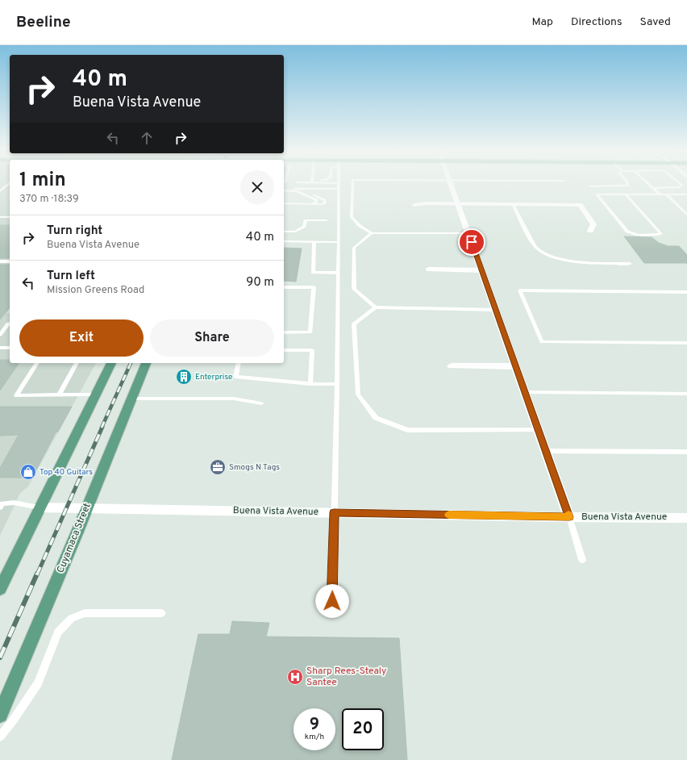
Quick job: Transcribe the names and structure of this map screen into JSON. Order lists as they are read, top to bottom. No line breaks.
{"streets":{"main road":["Cuyamaca Street"],"street":["Buena Vista Avenue"]},"crossings":[["Buena Vista Avenue","Cuyamaca Street"]],"places":{"building":["Enterprise"],"office":["Smogs N Tags"],"shop":["Top 40 Guitars"],"hospital":["Sharp Rees-Stealy Santee"]},"page":{"header":"Beeline","nav":["Map","Directions","Saved"],"turn":["40 m","Buena Vista Avenue"],"heading":["1 min","370 m · 18:39"],"list":[{"name":"Turn right","note":"Buena Vista Avenue","value":"40 m"},{"name":"Turn left","note":"Mission Greens Road","value":"90 m"}],"buttons":["Exit","Share"],"speed":"9 km/h","limit":"20"}}
